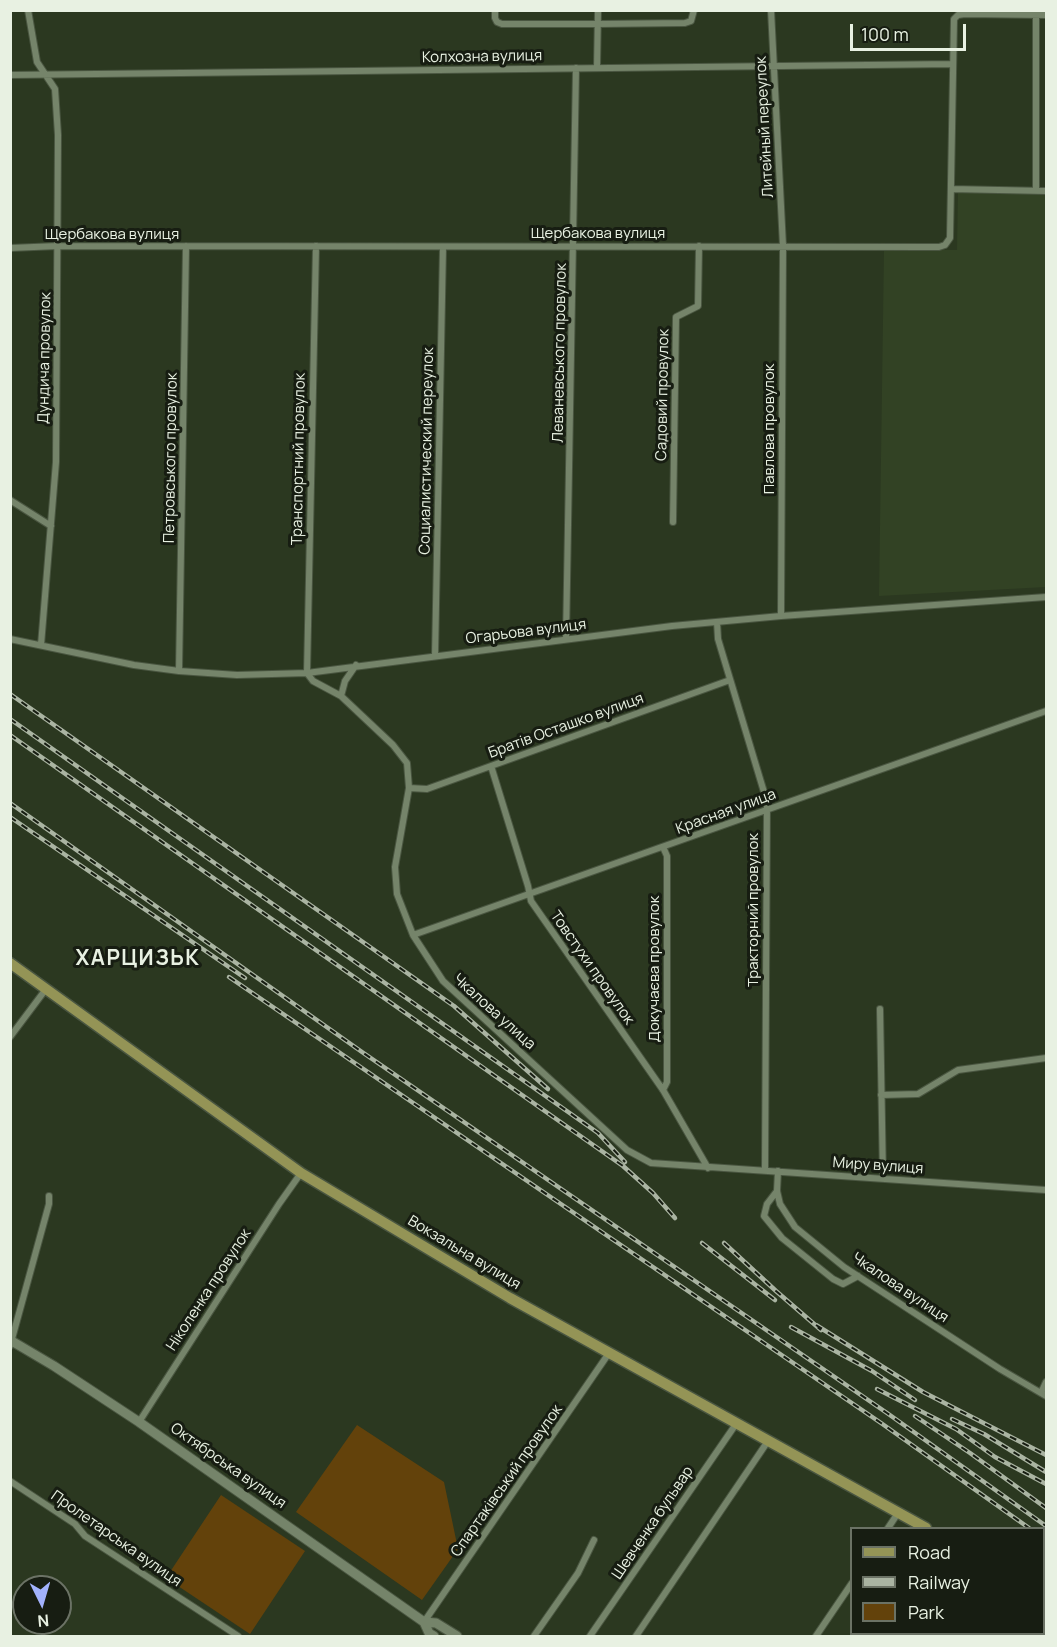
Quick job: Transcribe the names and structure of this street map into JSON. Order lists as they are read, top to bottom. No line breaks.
{"streets":{"main road":["Вокзальна вулиця","Октябрська вулиця"],"street":["Колхозна вулиця","Литейный переулок","Щербакова вулиця","Леваневського провулок","Дундича провулок","Садовий провулок","Павлова провулок","Социалистический переулок","Петровського провулок","Транспортний провулок","Огарьова вулиця","Братів Осташко вулиця","Красная улица","Тракторний провулок","Товстухи провулок","Докучаєва провулок","Чкалова улица","Миру вулиця","Чкалова вулиця","Ніколенка провулок","Спартаківський провулок","Шевченка бульвар","Пролетарська вулиця"]},"crossings":[["Колхозна вулиця","Литейный переулок"],["Колхозна вулиця","Щербакова вулиця"],["Колхозна вулиця","Леваневського провулок"],["Колхозна вулиця","Дундича провулок"],["Литейный переулок","Щербакова вулиця"],["Литейный переулок","Павлова провулок"],["Щербакова вулиця","Леваневського провулок"],["Щербакова вулиця","Дундича провулок"],["Щербакова вулиця","Садовий провулок"],["Щербакова вулиця","Павлова провулок"],["Щербакова вулиця","Социалистический переулок"],["Щербакова вулиця","Петровського провулок"],["Щербакова вулиця","Транспортний провулок"],["Леваневського провулок","Огарьова вулиця"],["Дундича провулок","Огарьова вулиця"],["Павлова провулок","Огарьова вулиця"],["Социалистический переулок","Огарьова вулиця"],["Петровського провулок","Огарьова вулиця"],["Транспортний провулок","Огарьова вулиця"],["Транспортний провулок","Чкалова улица"],["Огарьова вулиця","Тракторний провулок"],["Огарьова вулиця","Чкалова улица"],["Братів Осташко вулиця","Тракторний провулок"],["Братів Осташко вулиця","Товстухи провулок"],["Братів Осташко вулиця","Чкалова улица"],["Красная улица","Тракторний провулок"],["Красная улица","Товстухи провулок"],["Красная улица","Докучаєва провулок"],["Красная улица","Чкалова улица"],["Тракторний провулок","Миру вулиця"],["Товстухи провулок","Докучаєва провулок"],["Товстухи провулок","Чкалова улица"],["Товстухи провулок","Миру вулиця"],["Чкалова улица","Миру вулиця"],["Миру вулиця","Чкалова вулиця"],["Вокзальна вулиця","Ніколенка провулок"],["Вокзальна вулиця","Спартаківський провулок"],["Вокзальна вулиця","Шевченка бульвар"],["Ніколенка провулок","Октябрська вулиця"],["Октябрська вулиця","Спартаківський провулок"]],"districts":["ХАРЦИЗЬК"],"legend":["Road","Railway","Park"],"scale_bar":"100 m","north":"bottom"}
